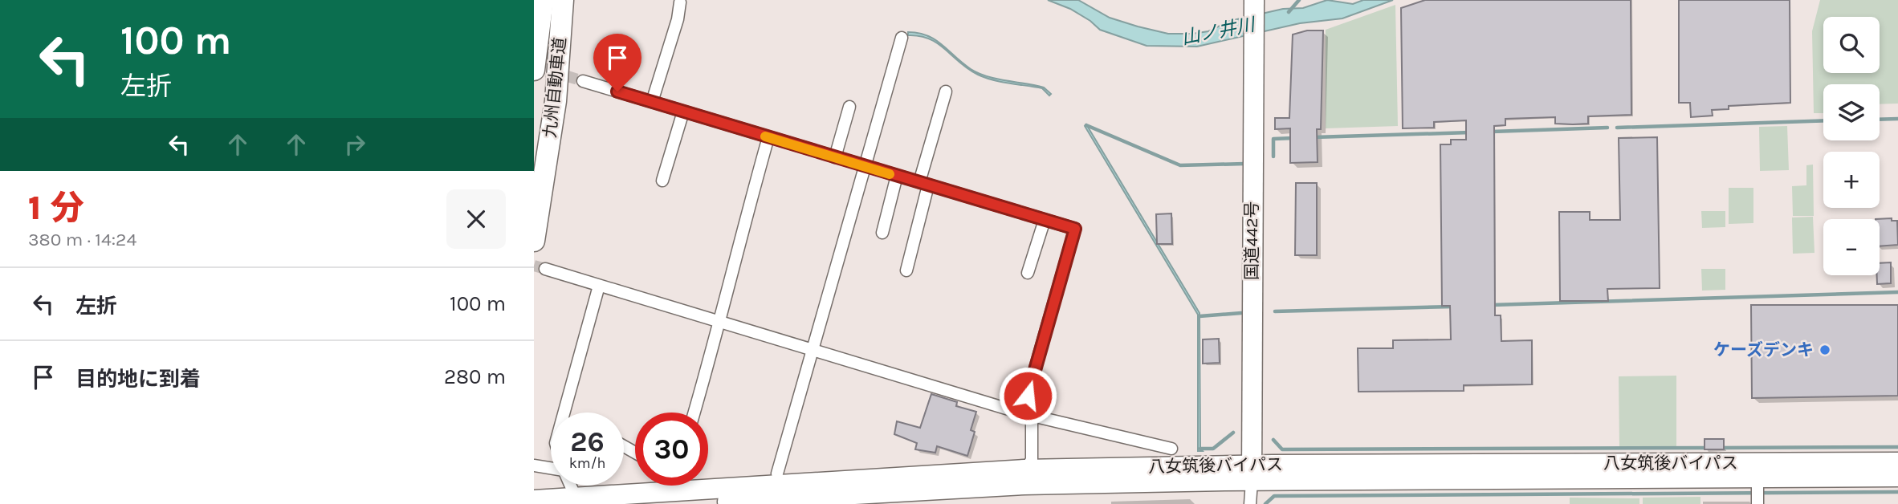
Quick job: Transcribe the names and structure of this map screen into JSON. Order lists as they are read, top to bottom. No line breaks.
{"streets":{"highway":["九州自動車道","国道442号","八女筑後バイパス"]},"crossings":[["国道442号","八女筑後バイパス"]],"water":["山ノ井川"],"places":["ケーズデンキ"],"page":{"turn":["100 m","左折"],"map_buttons":["+","−"],"heading":["1 分","380 m · 14:24"],"list":[{"name":"左折","value":"100 m"},{"name":"目的地に到着","value":"280 m"}],"speed":"26 km/h","limit":"30"}}
